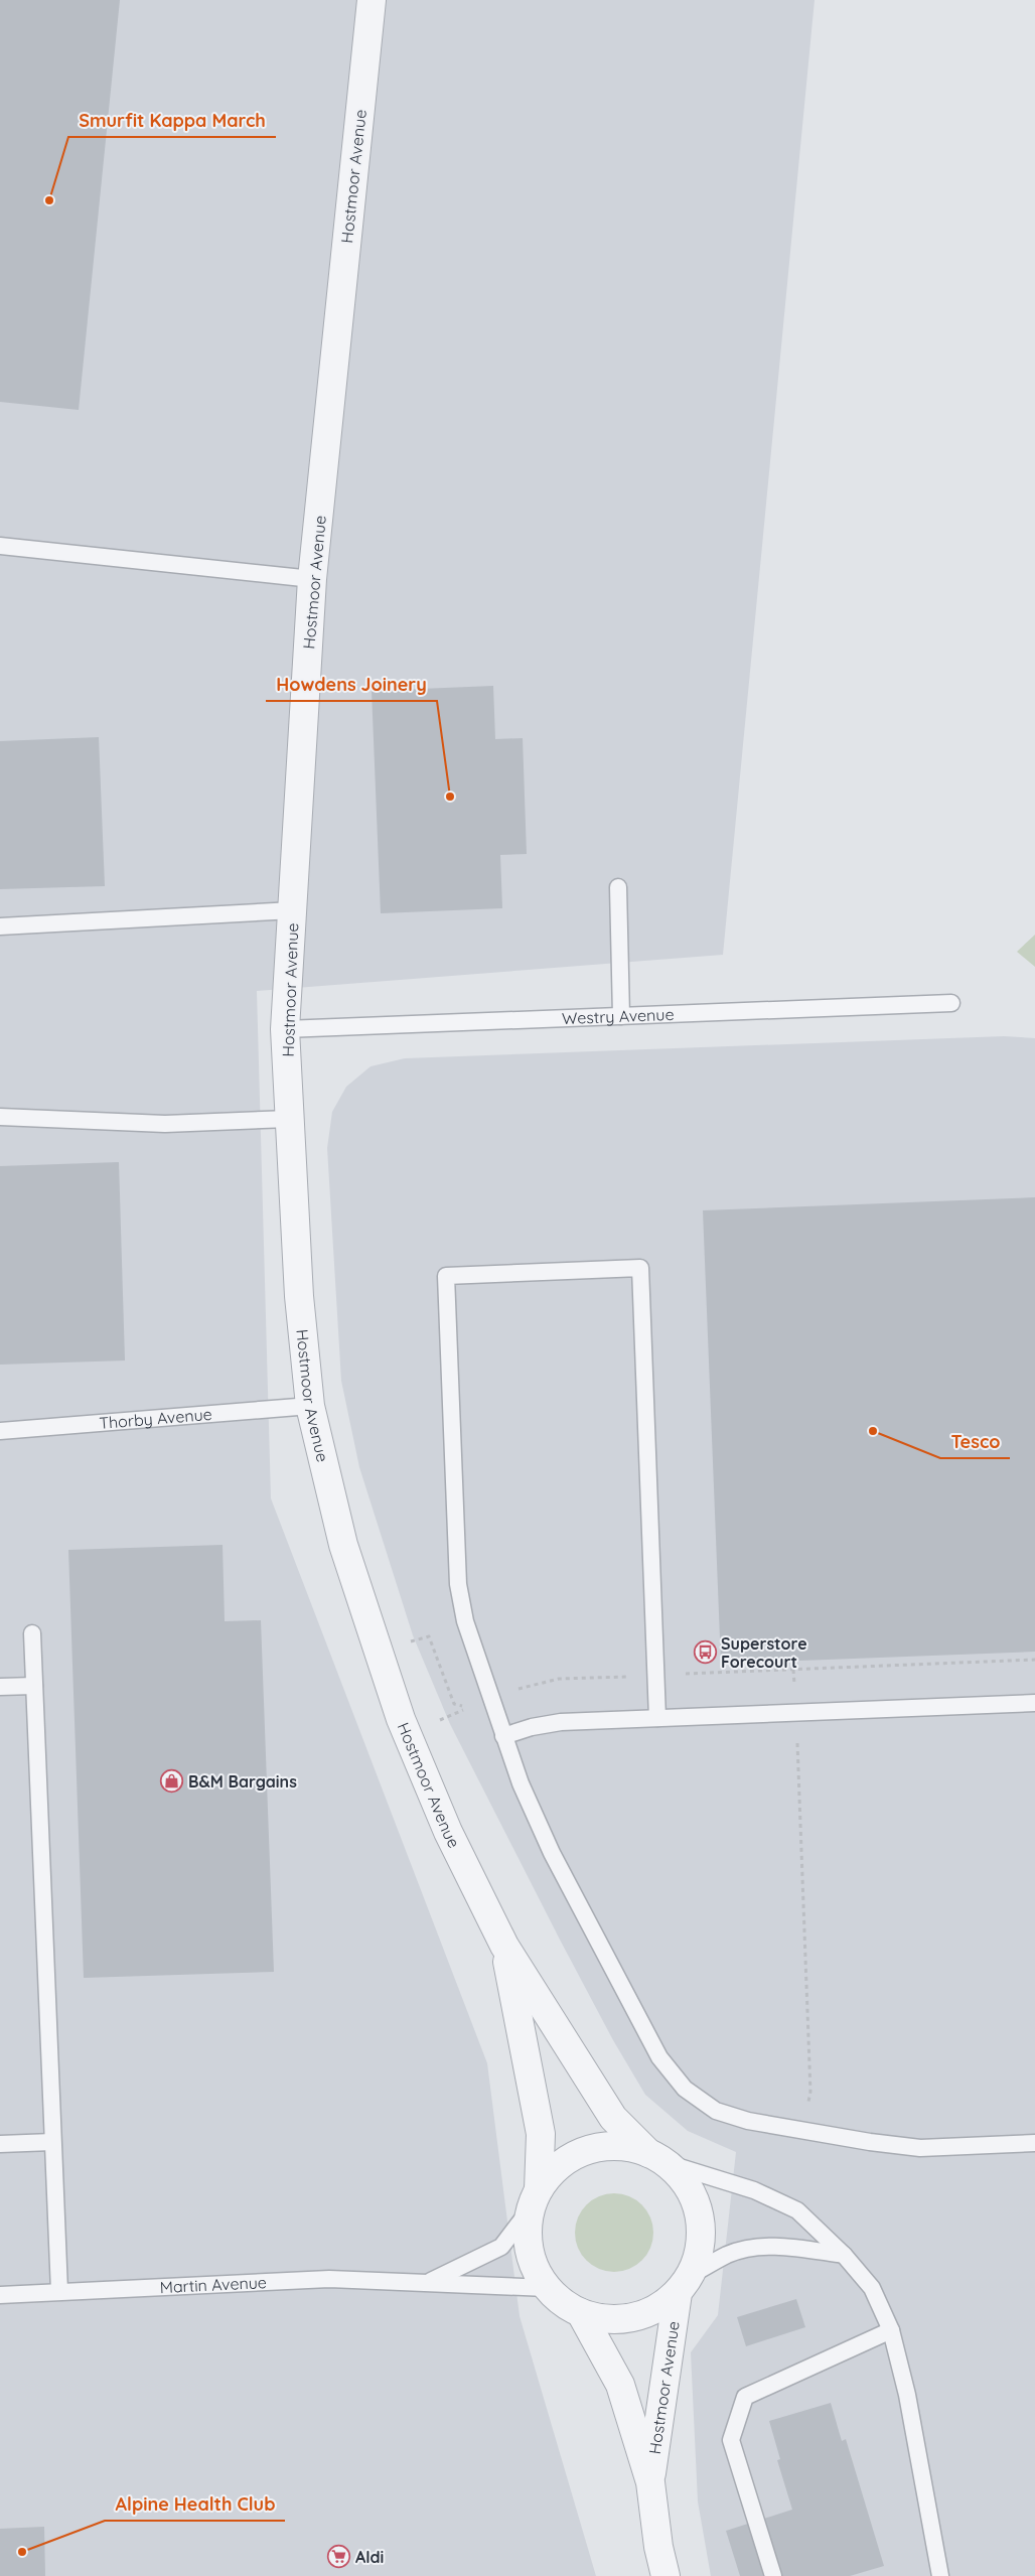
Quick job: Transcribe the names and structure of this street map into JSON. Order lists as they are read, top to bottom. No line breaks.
{"streets":{"street":["Hostmoor Avenue"],"lane":["Westry Avenue","Thorby Avenue","Martin Avenue"]},"crossings":[["Hostmoor Avenue","Westry Avenue"],["Hostmoor Avenue","Thorby Avenue"],["Hostmoor Avenue","Martin Avenue"]],"places":{"other":["Smurfit Kappa March","Howdens Joinery","Tesco","Alpine Health Club"],"bus stop":["Superstore Forecourt"],"shop":["B&M Bargains"],"supermarket":["Aldi"]}}
